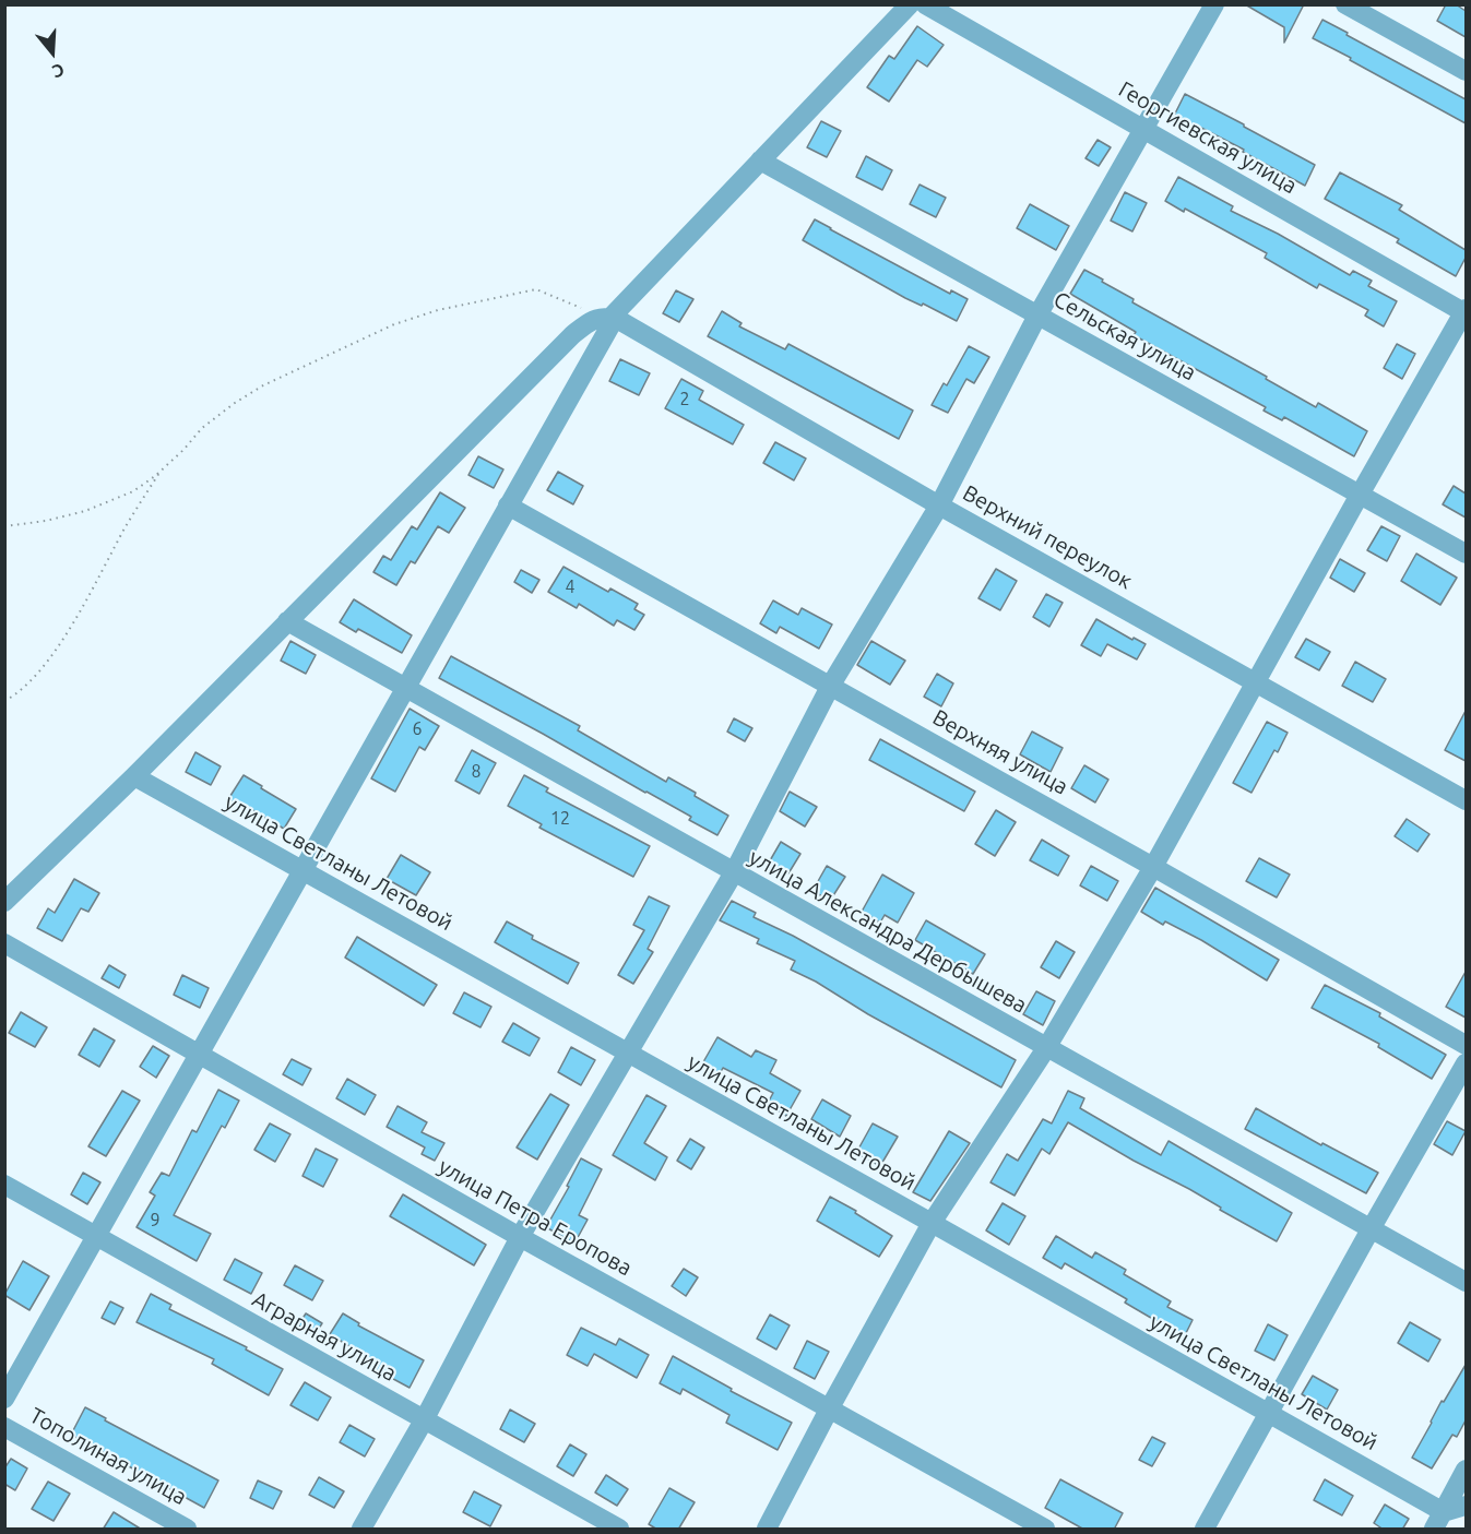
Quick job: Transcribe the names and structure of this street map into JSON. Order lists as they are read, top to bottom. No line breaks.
{"streets":{"street":["Георгиевская улица","Сельская улица","Верхний переулок","Верхняя улица","улица Светланы Летовой","улица Александра Дербышева","улица Петра Еропова","Аграрная улица","Тополиная улица"]},"house_numbers":["2","4","6","8","12","9"],"north":"bottom"}
